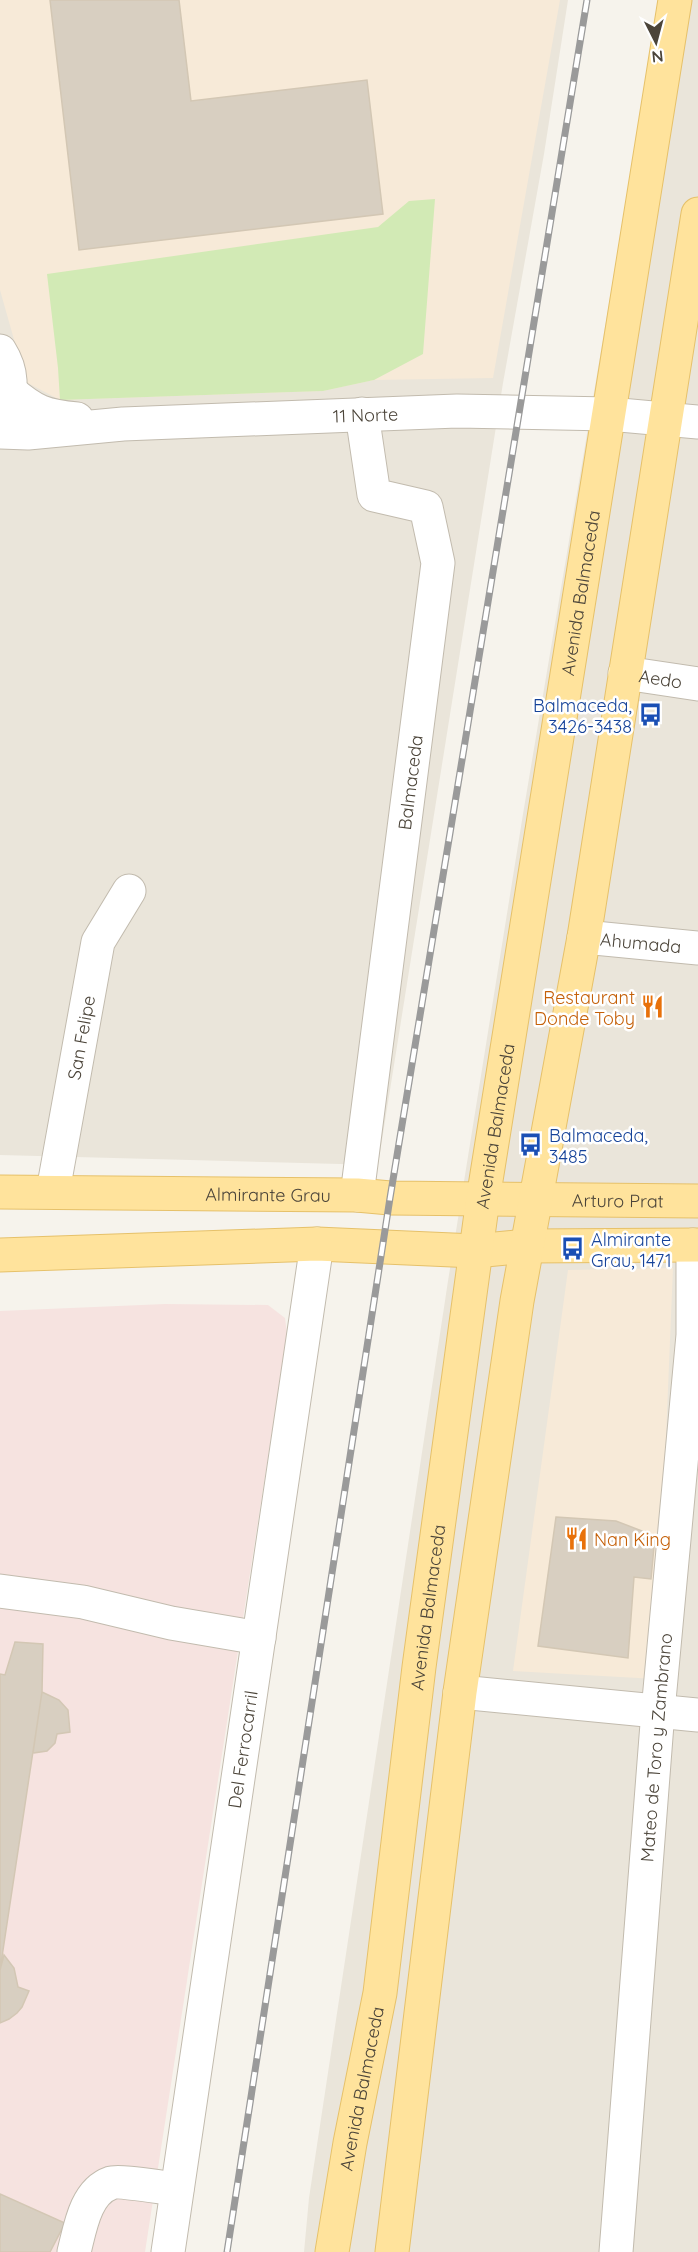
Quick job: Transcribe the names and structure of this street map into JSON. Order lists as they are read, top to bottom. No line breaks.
{"streets":{"main road":["Avenida Balmaceda","Almirante Grau","Arturo Prat"],"street":["11 Norte","Aedo","Balmaceda","Ahumada","San Felipe","Del Ferrocarril","Mateo de Toro y Zambrano"]},"crossings":[["11 Norte","Avenida Balmaceda"],["11 Norte","Balmaceda"],["Avenida Balmaceda","Almirante Grau"],["Balmaceda","Almirante Grau"],["San Felipe","Almirante Grau"],["Almirante Grau","Arturo Prat"]],"places":{"bus stop":["Balmaceda, 3426-3438","Balmaceda, 3485","Almirante Grau, 1471"],"restaurant":["Restaurant Donde Toby","Nan King"]},"north":"bottom"}
